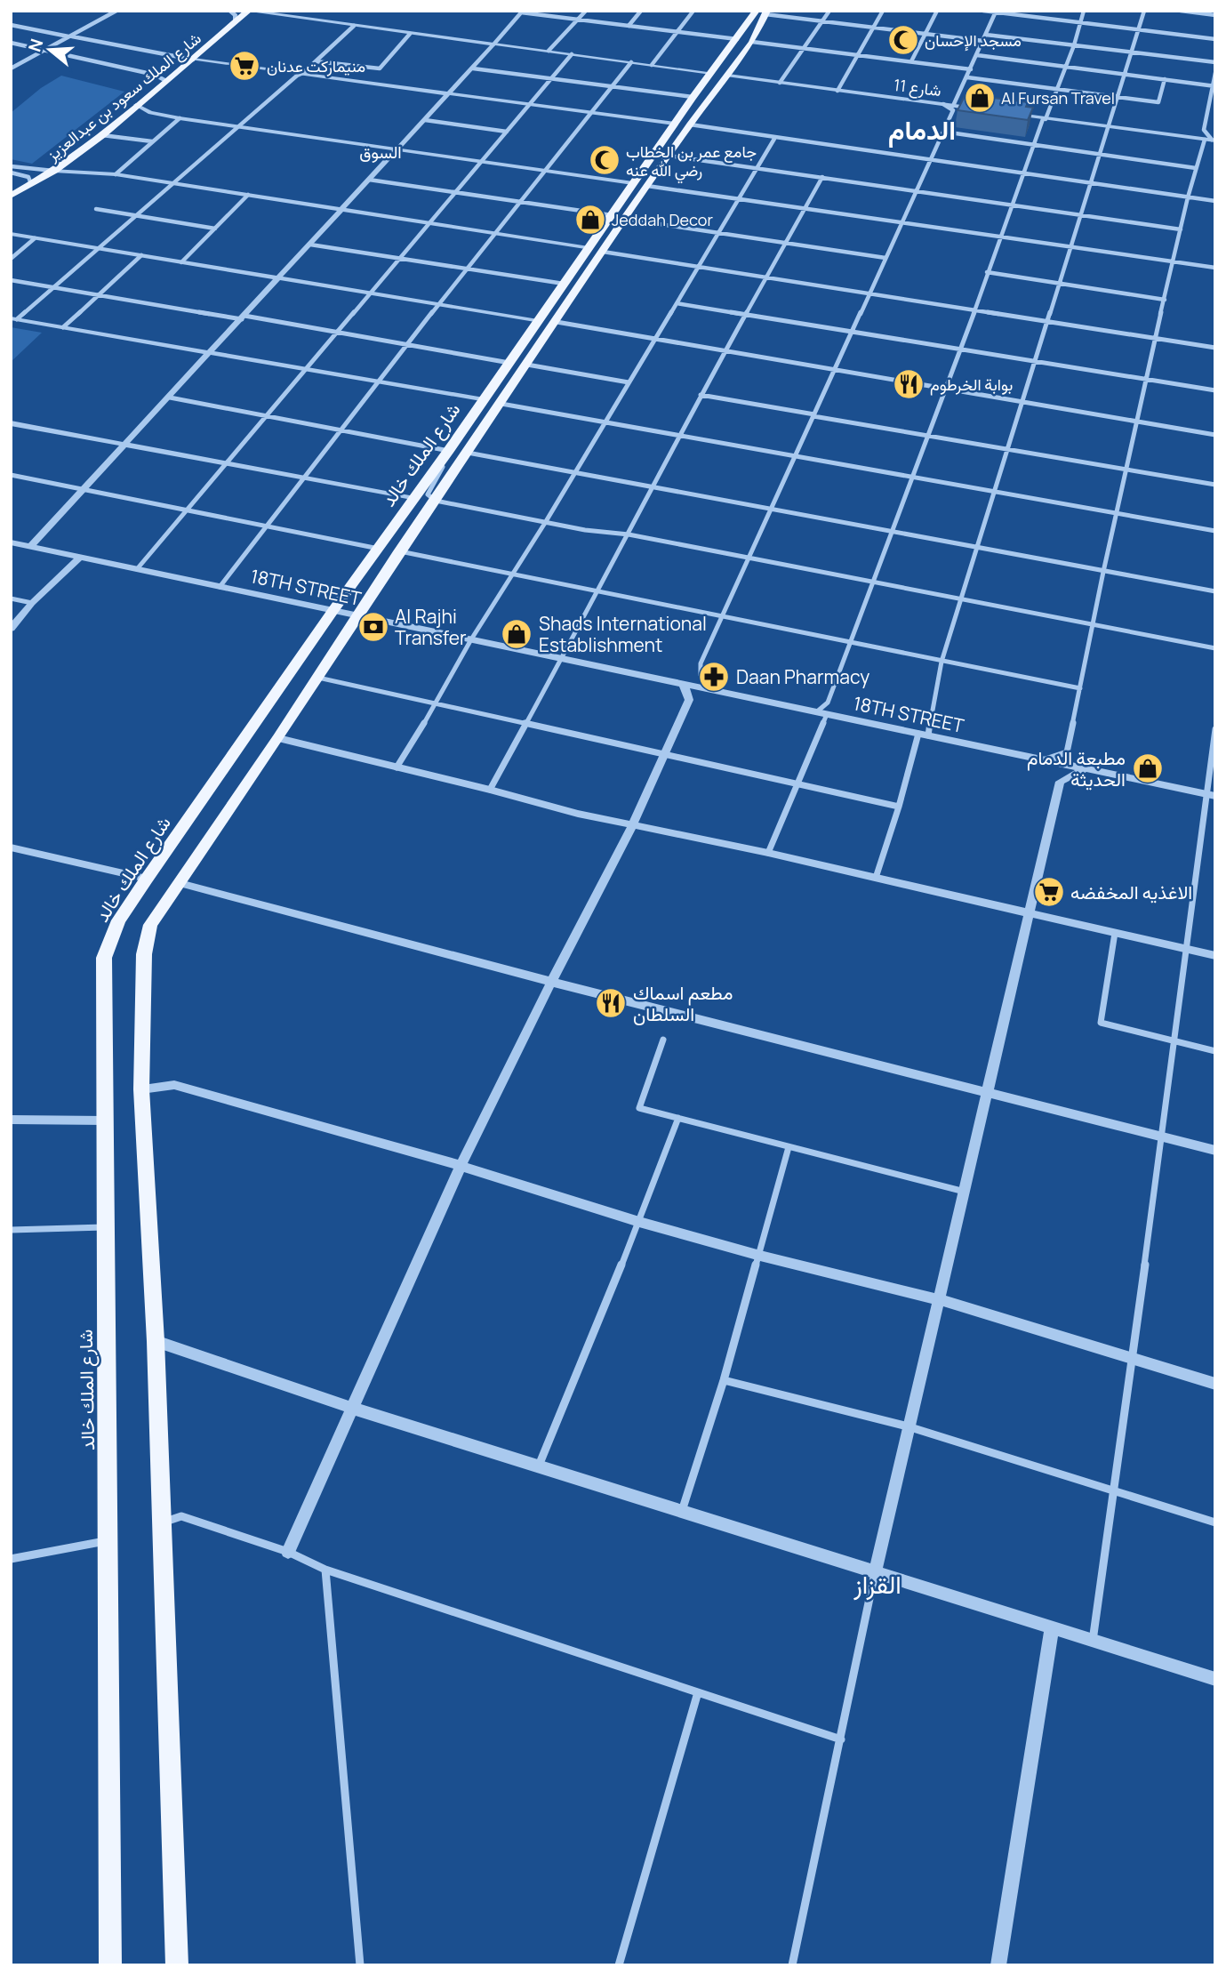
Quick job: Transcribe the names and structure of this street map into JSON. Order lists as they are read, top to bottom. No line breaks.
{"streets":{"main road":["شارع الملك سعود بن عبدالعزيز","شارع الملك خالد"],"street":["شارع 11","18TH STREET"]},"crossings":[["شارع 11","شارع الملك خالد"],["شارع الملك خالد","18TH STREET"]],"districts":["الدمام","السوق","القزاز"],"places":{"mosque":["مسجد الإحسان","جامع عمر بن الخطاب رضي الله عنه"],"supermarket":["منيماركت عدنان","الاغذيه المخفضه"],"shop":["Al Fursan Travel","Jeddah Decor","Shads International Establishment","مطبعة الدمام الحديثة"],"restaurant":["بوابة الخرطوم","مطعم اسماك السلطان"],"bank":["Al Rajhi Transfer"],"pharmacy":["Daan Pharmacy"]},"north":"left"}
